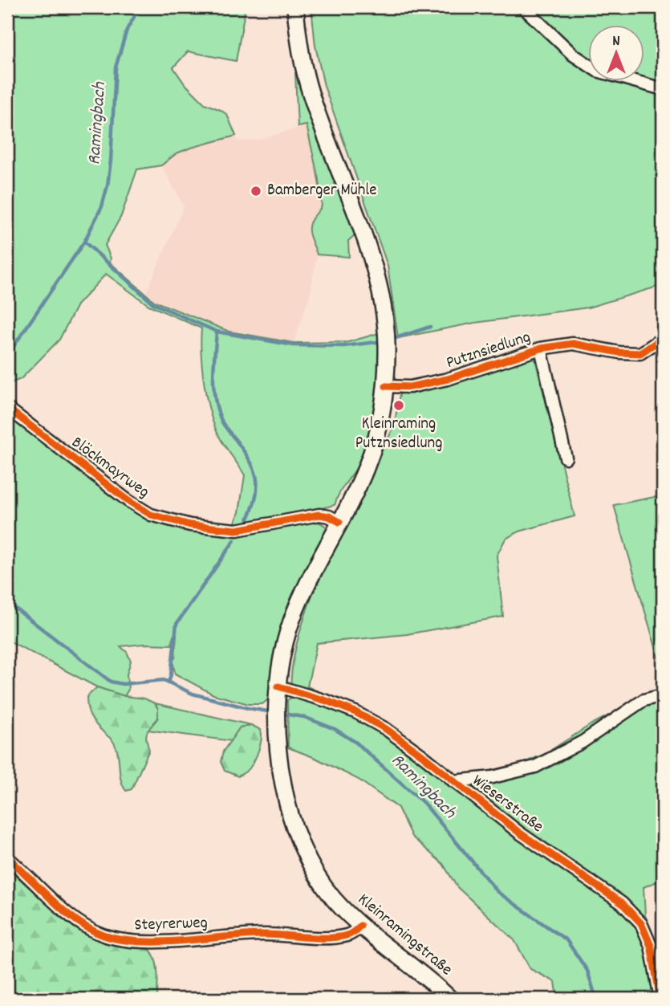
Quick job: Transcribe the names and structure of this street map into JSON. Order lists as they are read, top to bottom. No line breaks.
{"streets":{"main road":["Kleinramingstraße"],"street":["Putznsiedlung","Blöckmayrweg","Wieserstraße","Steyrerweg"]},"crossings":[["Putznsiedlung","Kleinramingstraße"],["Blöckmayrweg","Kleinramingstraße"],["Wieserstraße","Kleinramingstraße"],["Steyrerweg","Kleinramingstraße"]],"water":["Ramingbach"],"places":["Bamberger Mühle","Kleinraming Putznsiedlung"],"north":"top"}
